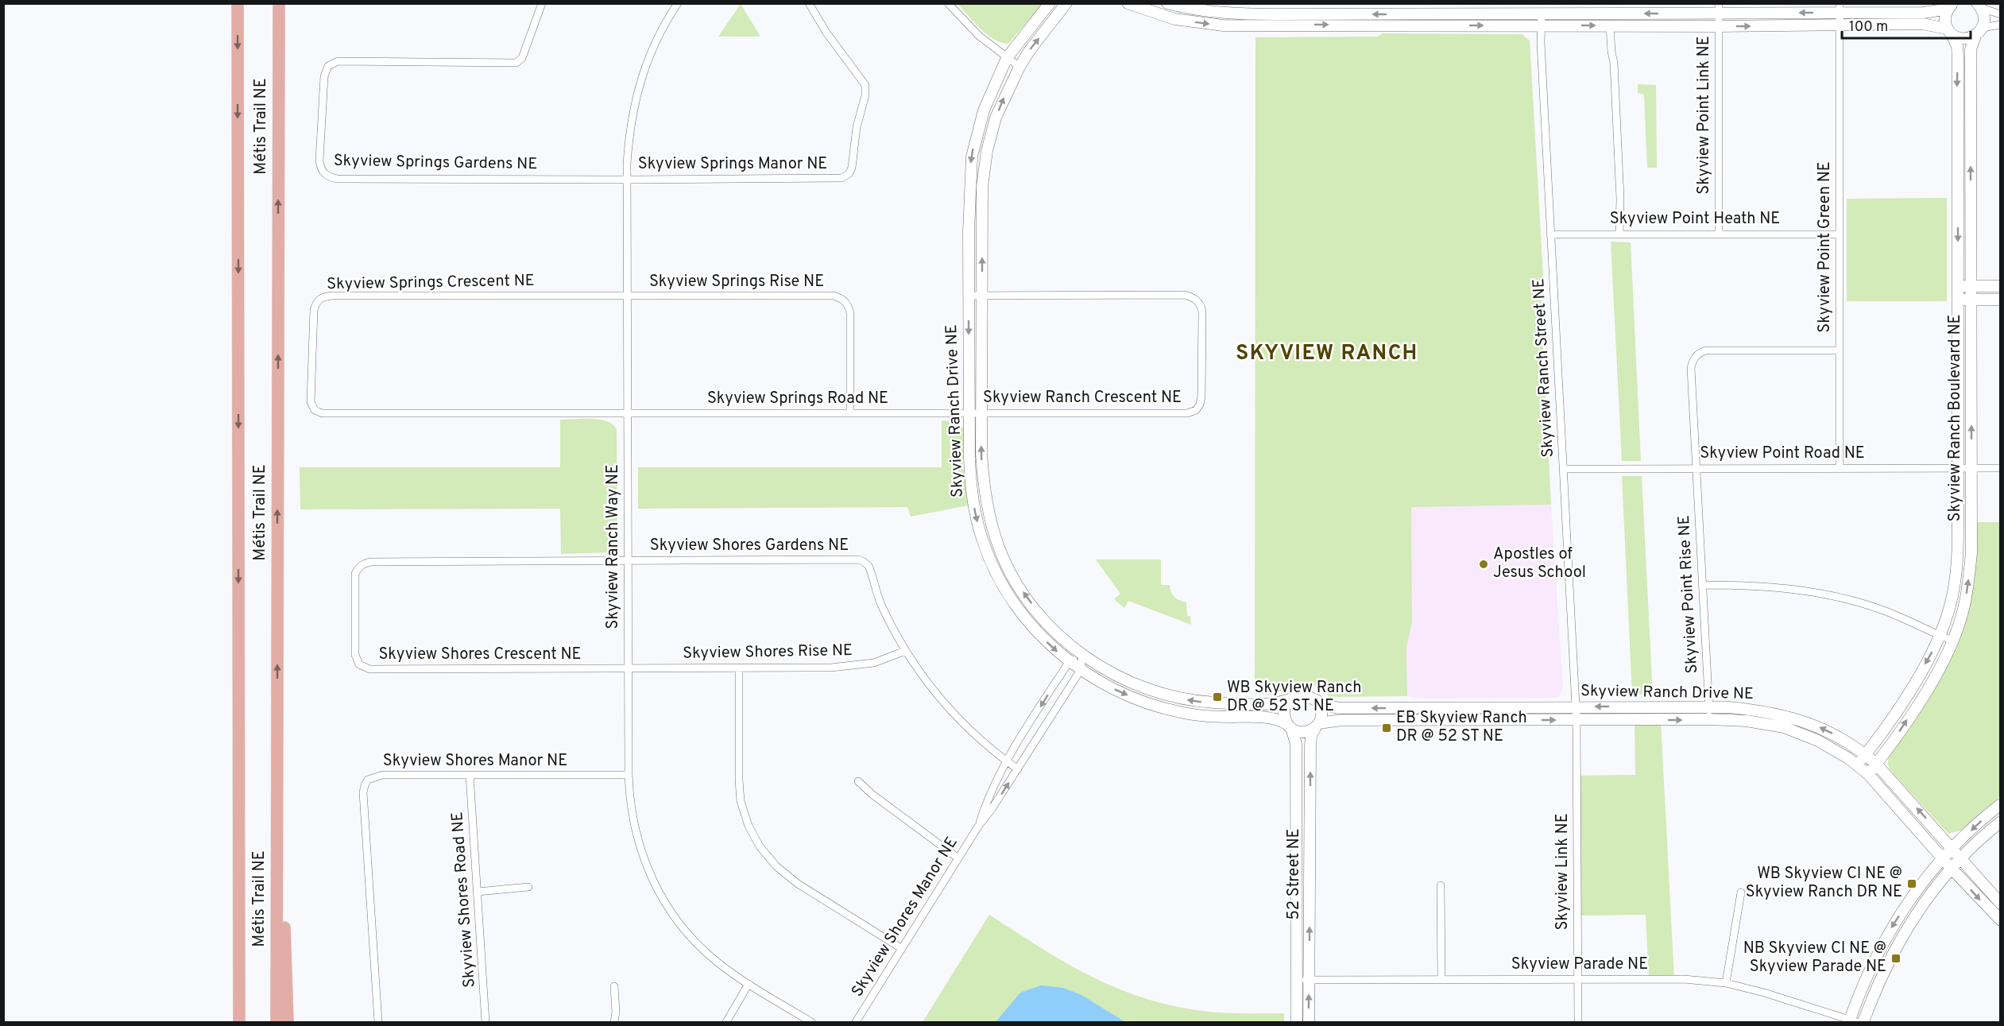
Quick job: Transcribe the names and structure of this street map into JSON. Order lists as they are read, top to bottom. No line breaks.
{"streets":{"main road":["Métis Trail NE"],"street":["Skyview Point Link NE","Skyview Springs Gardens NE","Skyview Springs Manor NE","Skyview Point Heath NE","Skyview Point Green NE","Skyview Springs Rise NE","Skyview Springs Crescent NE","Skyview Ranch Street NE","Skyview Ranch Crescent NE","Skyview Springs Road NE","Skyview Ranch Drive NE","Skyview Ranch Boulevard NE","Skyview Point Road NE","Skyview Shores Gardens NE","Skyview Ranch Way NE","Skyview Point Rise NE","Skyview Shores Rise NE","Skyview Shores Crescent NE","Skyview Shores Manor NE","Skyview Link NE","52 Street NE","Skyview Shores Road NE","Skyview Parade NE"]},"crossings":[["Skyview Point Link NE","Skyview Point Heath NE"],["Skyview Springs Gardens NE","Skyview Springs Manor NE"],["Skyview Springs Gardens NE","Skyview Ranch Way NE"],["Skyview Springs Manor NE","Skyview Ranch Way NE"],["Skyview Point Heath NE","Skyview Point Green NE"],["Skyview Point Heath NE","Skyview Ranch Street NE"],["Skyview Point Green NE","Skyview Point Road NE"],["Skyview Point Green NE","Skyview Point Rise NE"],["Skyview Springs Rise NE","Skyview Springs Crescent NE"],["Skyview Springs Rise NE","Skyview Springs Road NE"],["Skyview Springs Rise NE","Skyview Ranch Way NE"],["Skyview Springs Crescent NE","Skyview Springs Road NE"],["Skyview Springs Crescent NE","Skyview Ranch Way NE"],["Skyview Ranch Street NE","Skyview Ranch Drive NE"],["Skyview Ranch Street NE","Skyview Point Road NE"],["Skyview Ranch Street NE","Skyview Link NE"],["Skyview Ranch Crescent NE","Skyview Springs Road NE"],["Skyview Ranch Crescent NE","Skyview Ranch Drive NE"],["Skyview Springs Road NE","Skyview Ranch Drive NE"],["Skyview Springs Road NE","Skyview Ranch Way NE"],["Skyview Ranch Drive NE","Skyview Ranch Boulevard NE"],["Skyview Ranch Drive NE","Skyview Point Rise NE"],["Skyview Ranch Drive NE","Skyview Shores Manor NE"],["Skyview Ranch Drive NE","Skyview Link NE"],["Skyview Ranch Drive NE","52 Street NE"],["Skyview Ranch Boulevard NE","Skyview Point Road NE"],["Skyview Point Road NE","Skyview Point Rise NE"],["Skyview Shores Gardens NE","Skyview Ranch Way NE"],["Skyview Shores Gardens NE","Skyview Shores Rise NE"],["Skyview Shores Gardens NE","Skyview Shores Crescent NE"],["Skyview Shores Gardens NE","Skyview Shores Manor NE"],["Skyview Ranch Way NE","Skyview Shores Rise NE"],["Skyview Ranch Way NE","Skyview Shores Crescent NE"],["Skyview Ranch Way NE","Skyview Shores Manor NE"],["Skyview Shores Rise NE","Skyview Shores Crescent NE"],["Skyview Shores Manor NE","Skyview Shores Road NE"],["Skyview Link NE","Skyview Parade NE"],["52 Street NE","Skyview Parade NE"]],"districts":["SKYVIEW RANCH"],"places":{"other":["Apostles of Jesus School"],"transit":["WB Skyview Ranch DR @ 52 ST NE","EB Skyview Ranch DR @ 52 ST NE","WB Skyview CI NE @ Skyview Ranch DR NE","NB Skyview CI NE @ Skyview Parade NE"]},"scale_bar":"100 m"}
